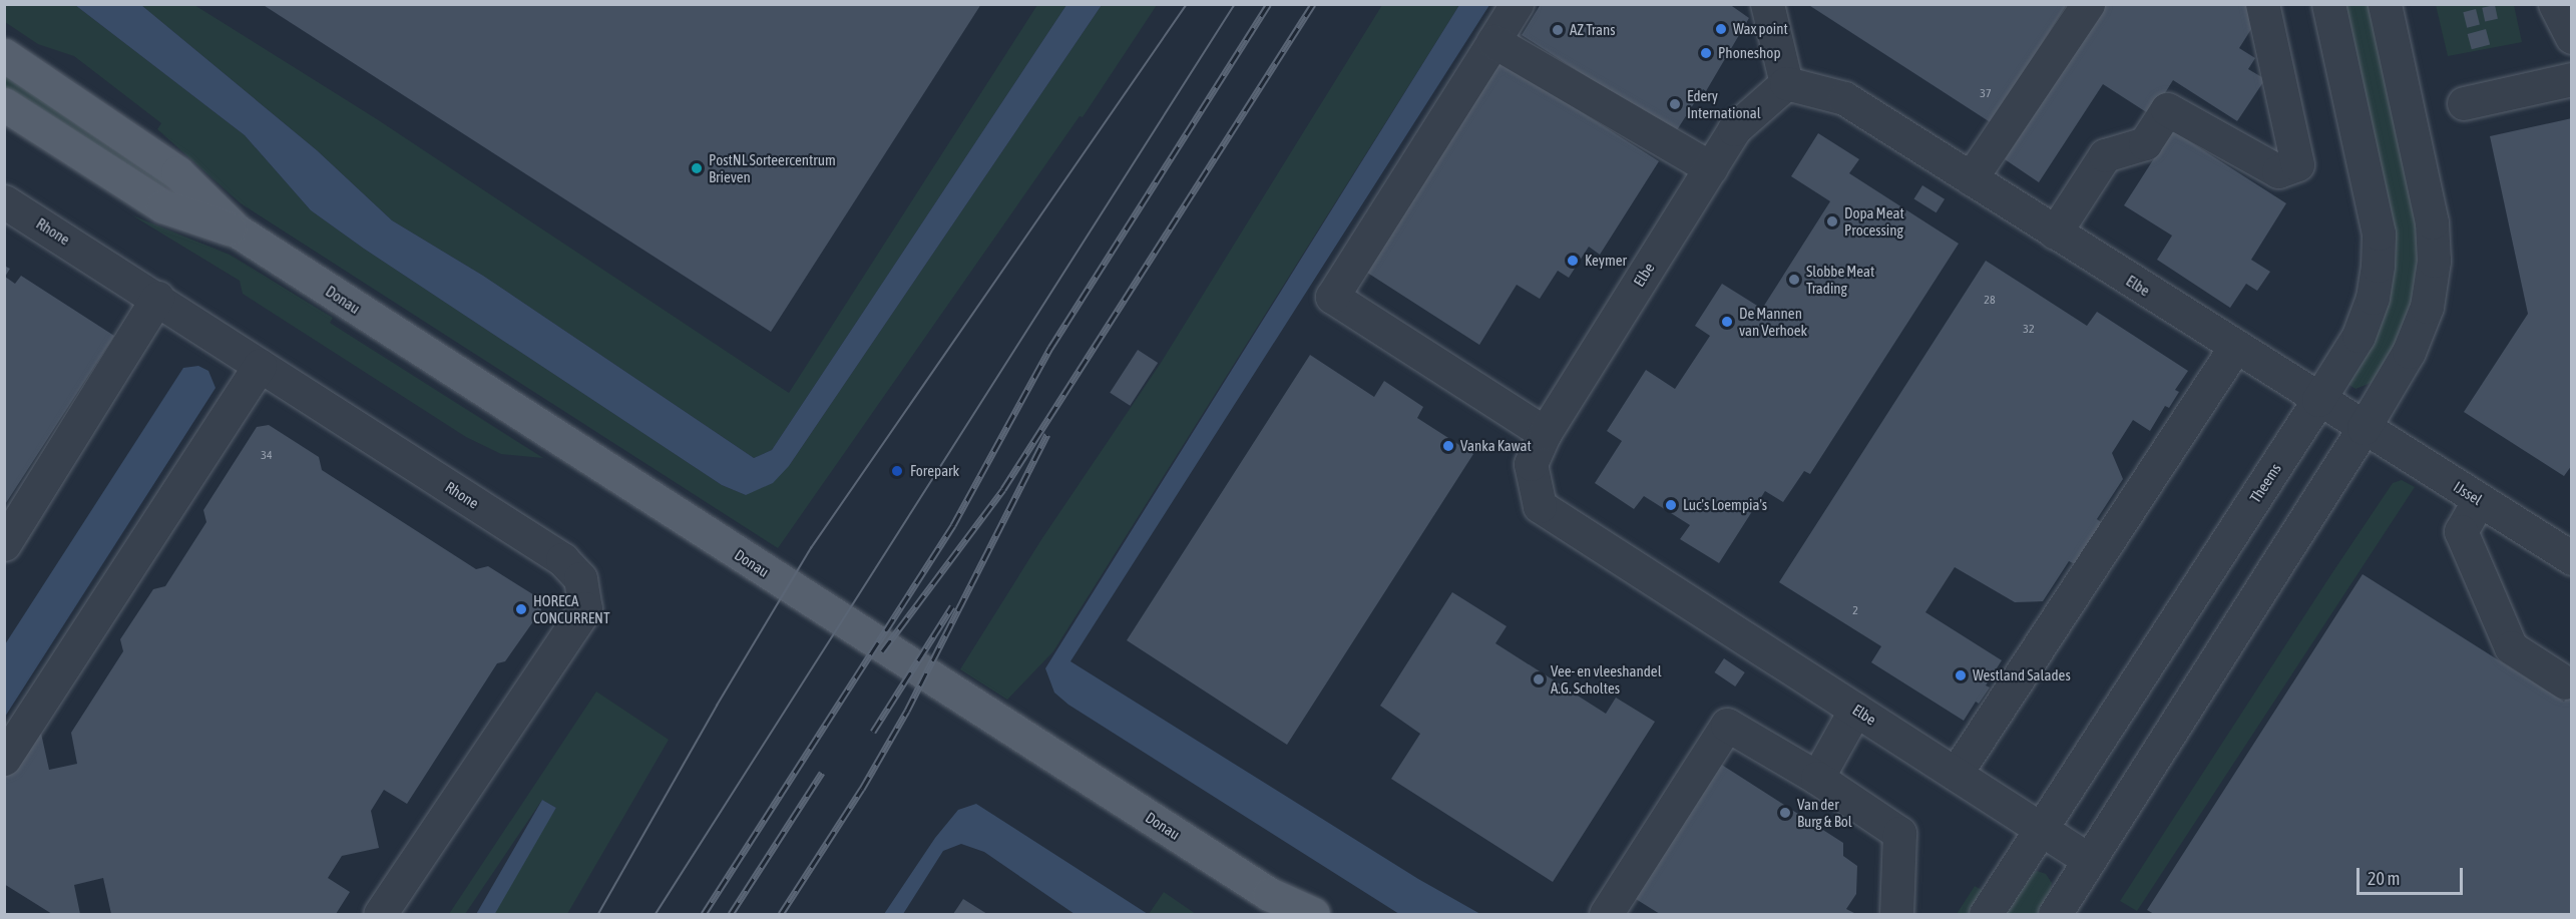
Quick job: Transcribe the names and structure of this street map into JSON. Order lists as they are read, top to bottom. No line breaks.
{"streets":{"main road":["Donau"],"street":["Rhone","Elbe","Theems","IJssel"]},"crossings":[["Elbe","Theems"],["Elbe","IJssel"]],"places":["Wax point","AZ Trans","Phoneshop","Edery International","PostNL Sorteercentrum Brieven","Dopa Meat Processing","Keymer","Slobbe Meat Trading","De Mannen van Verhoek","Vanka Kawat","Forepark","Luc's Loempia's","HORECA CONCURRENT","Westland Salades","Vee- en vleeshandel A.G. Scholtes","Van der Burg & Bol"],"house_numbers":["37","28","32","34","2"],"scale_bar":"20 m"}
